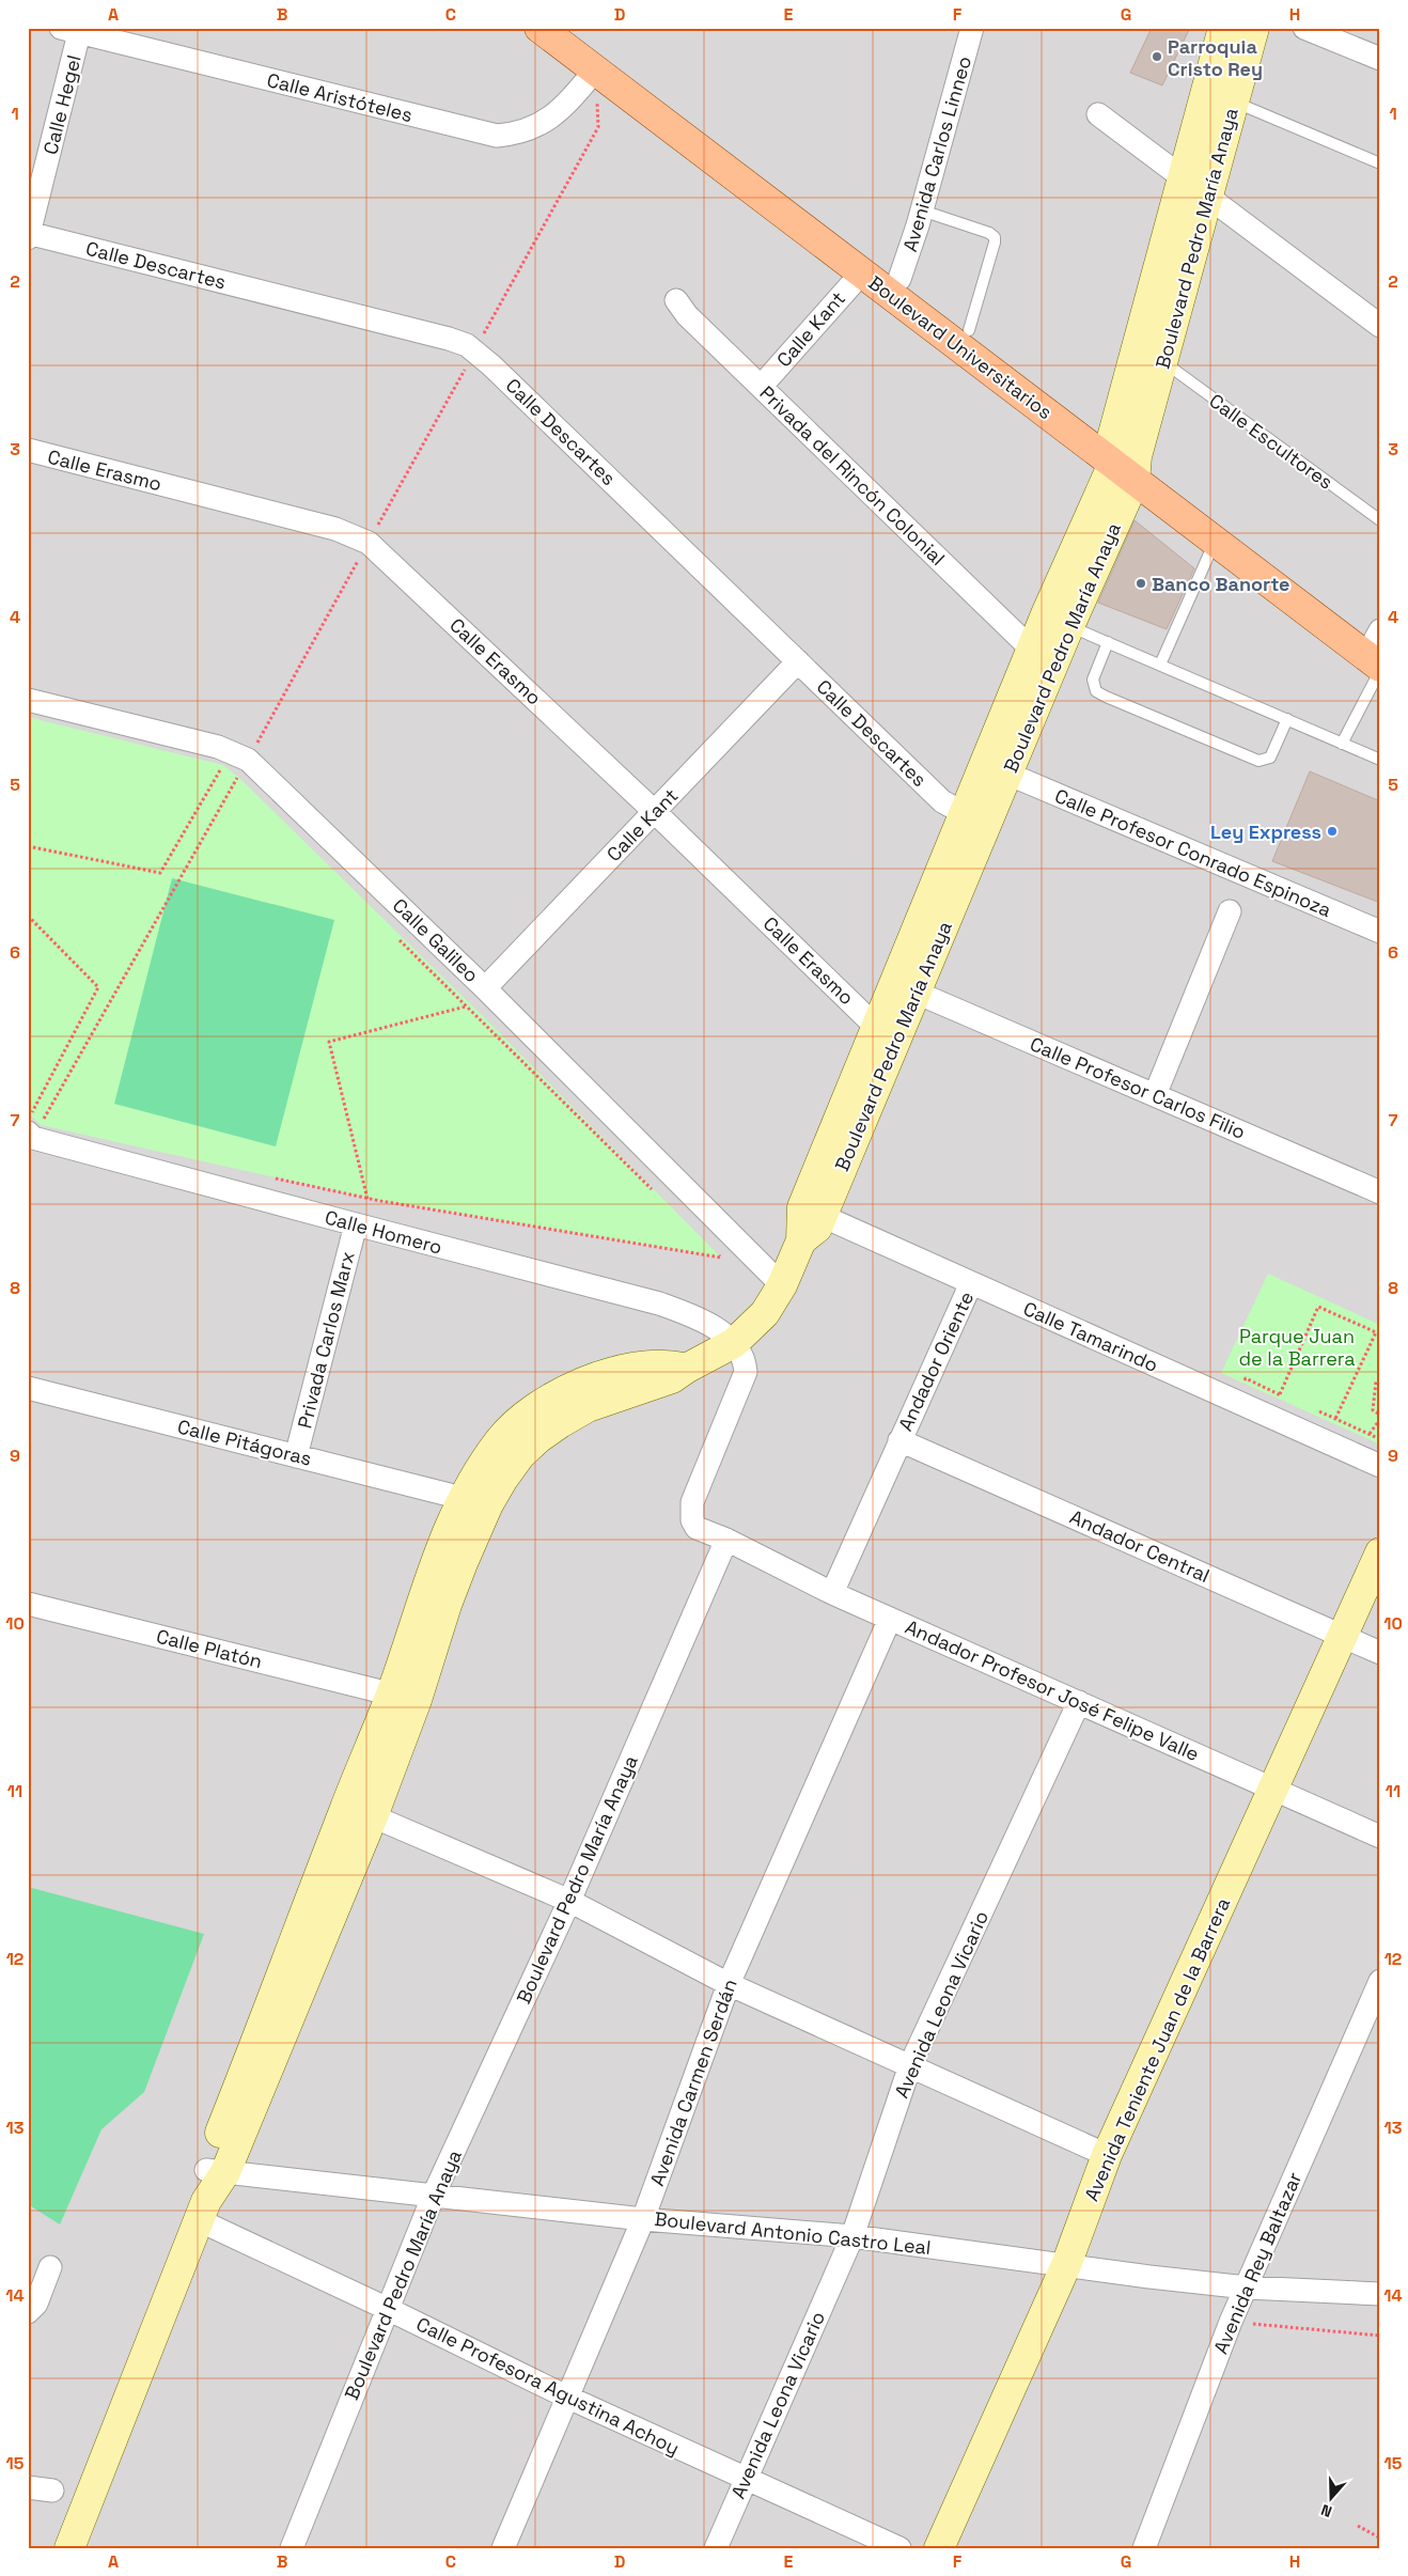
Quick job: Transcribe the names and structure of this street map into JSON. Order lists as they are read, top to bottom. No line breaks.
{"streets":{"main road":["Boulevard Universitarios"],"street":["Calle Aristóteles","Calle Hegel","Avenida Carlos Linneo","Boulevard Pedro María Anaya","Calle Descartes","Calle Kant","Calle Erasmo","Privada del Rincón Colonial","Calle Profesor Conrado Espinoza","Calle Galileo","Calle Profesor Carlos Filio","Calle Homero","Calle Tamarindo","Privada Carlos Marx","Andador Oriente","Calle Pitágoras","Andador Central","Calle Platón","Andador Profesor José Felipe Valle","Avenida Leona Vicario","Avenida Teniente Juan de la Barrera","Avenida Carmen Serdán","Boulevard Antonio Castro Leal","Avenida Rey Baltazar","Calle Profesora Agustina Achoy"],"lane":["Calle Escultores"]},"crossings":[["Calle Aristóteles","Calle Hegel"],["Calle Aristóteles","Boulevard Universitarios"],["Calle Hegel","Calle Descartes"],["Avenida Carlos Linneo","Boulevard Universitarios"],["Boulevard Pedro María Anaya","Calle Descartes"],["Boulevard Pedro María Anaya","Boulevard Universitarios"],["Boulevard Pedro María Anaya","Calle Escultores"],["Boulevard Pedro María Anaya","Calle Erasmo"],["Boulevard Pedro María Anaya","Privada del Rincón Colonial"],["Boulevard Pedro María Anaya","Calle Profesor Conrado Espinoza"],["Boulevard Pedro María Anaya","Calle Galileo"],["Boulevard Pedro María Anaya","Calle Profesor Carlos Filio"],["Boulevard Pedro María Anaya","Calle Homero"],["Boulevard Pedro María Anaya","Calle Tamarindo"],["Boulevard Pedro María Anaya","Calle Pitágoras"],["Boulevard Pedro María Anaya","Andador Profesor José Felipe Valle"],["Boulevard Pedro María Anaya","Boulevard Antonio Castro Leal"],["Boulevard Pedro María Anaya","Calle Profesora Agustina Achoy"],["Calle Descartes","Calle Kant"],["Calle Kant","Boulevard Universitarios"],["Calle Kant","Calle Erasmo"],["Calle Kant","Privada del Rincón Colonial"],["Calle Kant","Calle Galileo"],["Calle Homero","Privada Carlos Marx"],["Calle Tamarindo","Andador Oriente"],["Privada Carlos Marx","Calle Pitágoras"],["Andador Oriente","Andador Central"],["Andador Oriente","Andador Profesor José Felipe Valle"],["Andador Central","Avenida Teniente Juan de la Barrera"],["Andador Profesor José Felipe Valle","Avenida Leona Vicario"],["Andador Profesor José Felipe Valle","Avenida Teniente Juan de la Barrera"],["Andador Profesor José Felipe Valle","Avenida Carmen Serdán"],["Avenida Leona Vicario","Boulevard Antonio Castro Leal"],["Avenida Leona Vicario","Calle Profesora Agustina Achoy"],["Avenida Teniente Juan de la Barrera","Boulevard Antonio Castro Leal"],["Avenida Carmen Serdán","Boulevard Antonio Castro Leal"],["Avenida Carmen Serdán","Calle Profesora Agustina Achoy"],["Boulevard Antonio Castro Leal","Avenida Rey Baltazar"]],"parks":["Parque Juan de la Barrera"],"places":["Parroquia Cristo Rey","Banco Banorte","Ley Express"],"north":"bottom","grid":{"columns":["A","B","C","D","E","F","G","H"],"rows":["1","2","3","4","5","6","7","8","9","10","11","12","13","14","15"]}}
